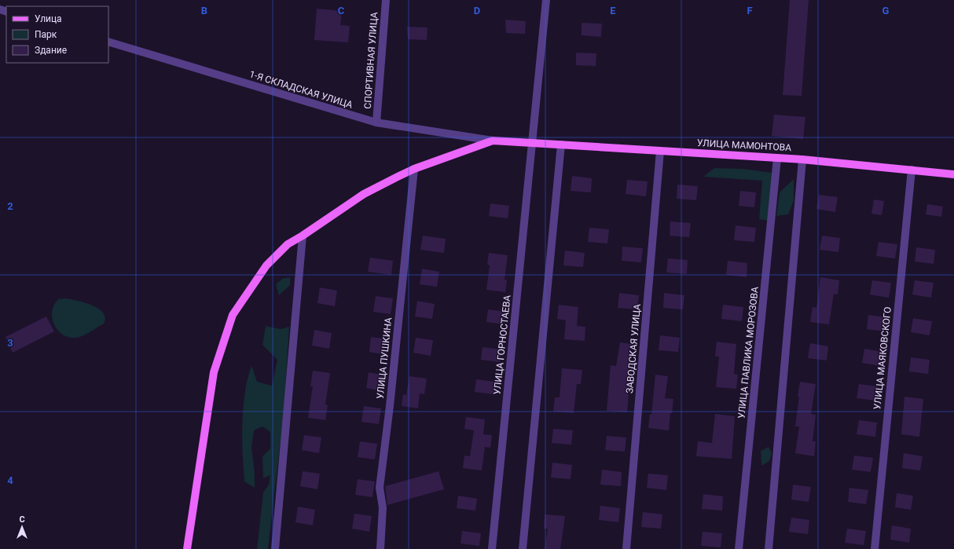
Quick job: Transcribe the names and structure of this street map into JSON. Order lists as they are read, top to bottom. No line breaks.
{"streets":{"main road":["УЛИЦА МАМОНТОВА"],"street":["СПОРТИВНАЯ УЛИЦА","1-Я СКЛАДСКАЯ УЛИЦА","УЛИЦА ГОРНОСТАЕВА","ЗАВОДСКАЯ УЛИЦА","УЛИЦА ПАВЛИКА МОРОЗОВА","УЛИЦА ПУШКИНА","УЛИЦА МАЯКОВСКОГО"]},"crossings":[["СПОРТИВНАЯ УЛИЦА","1-Я СКЛАДСКАЯ УЛИЦА"],["УЛИЦА МАМОНТОВА","УЛИЦА ГОРНОСТАЕВА"],["УЛИЦА МАМОНТОВА","ЗАВОДСКАЯ УЛИЦА"],["УЛИЦА МАМОНТОВА","УЛИЦА ПАВЛИКА МОРОЗОВА"],["УЛИЦА МАМОНТОВА","УЛИЦА МАЯКОВСКОГО"]],"legend":["Улица","Парк","Здание"],"north":"top","grid":{"columns":["B","C","D","E","F","G"],"rows":["2","3","4"]}}
